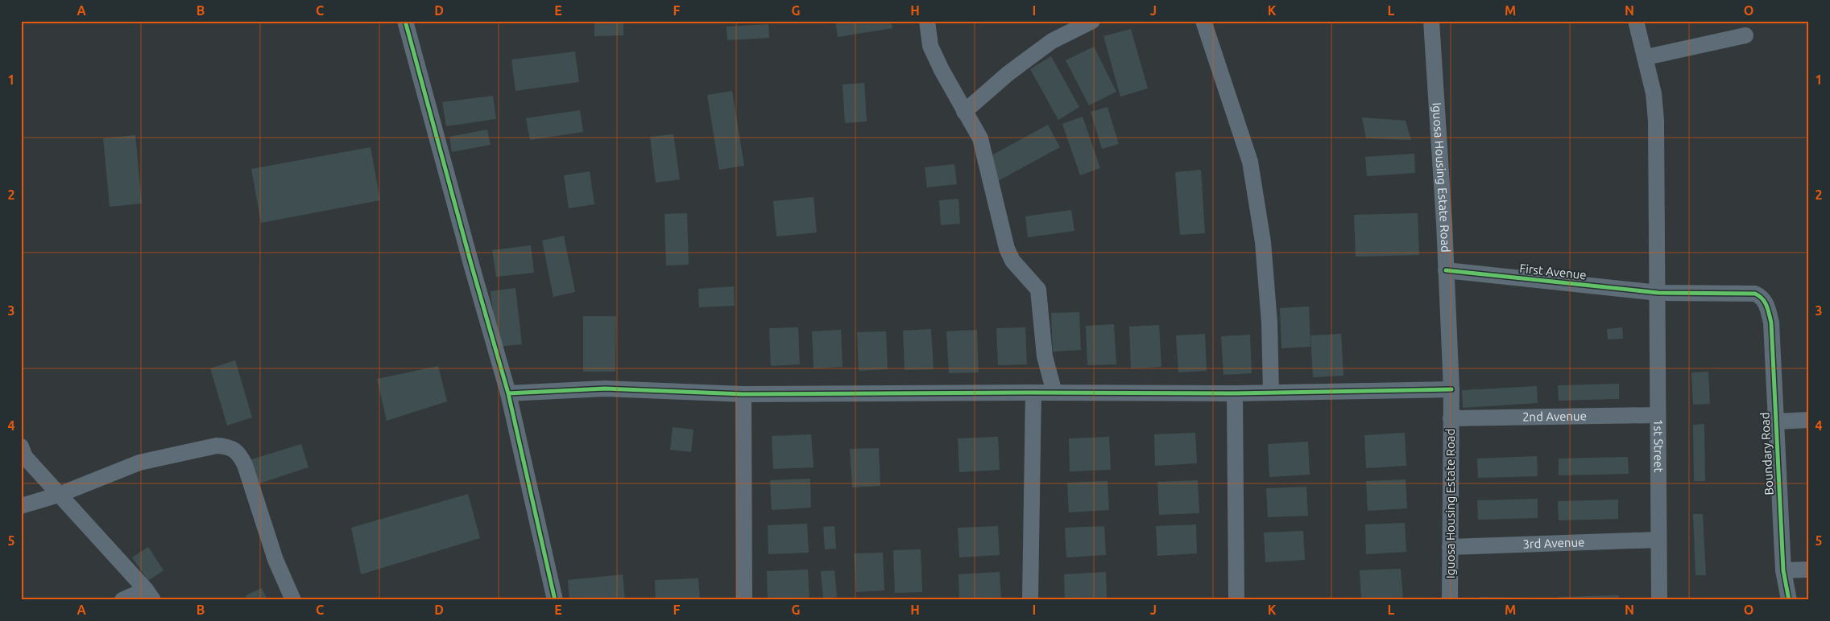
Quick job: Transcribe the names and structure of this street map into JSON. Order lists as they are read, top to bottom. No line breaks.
{"streets":{"street":["Iguosa Housing Estate Road","First Avenue","2nd Avenue","1st Street","Boundary Road","3rd Avenue"]},"crossings":[["Iguosa Housing Estate Road","First Avenue"],["Iguosa Housing Estate Road","2nd Avenue"],["Iguosa Housing Estate Road","3rd Avenue"],["First Avenue","1st Street"],["First Avenue","Boundary Road"],["2nd Avenue","1st Street"],["1st Street","3rd Avenue"]],"grid":{"columns":["A","B","C","D","E","F","G","H","I","J","K","L","M","N","O"],"rows":["1","2","3","4","5"]}}
